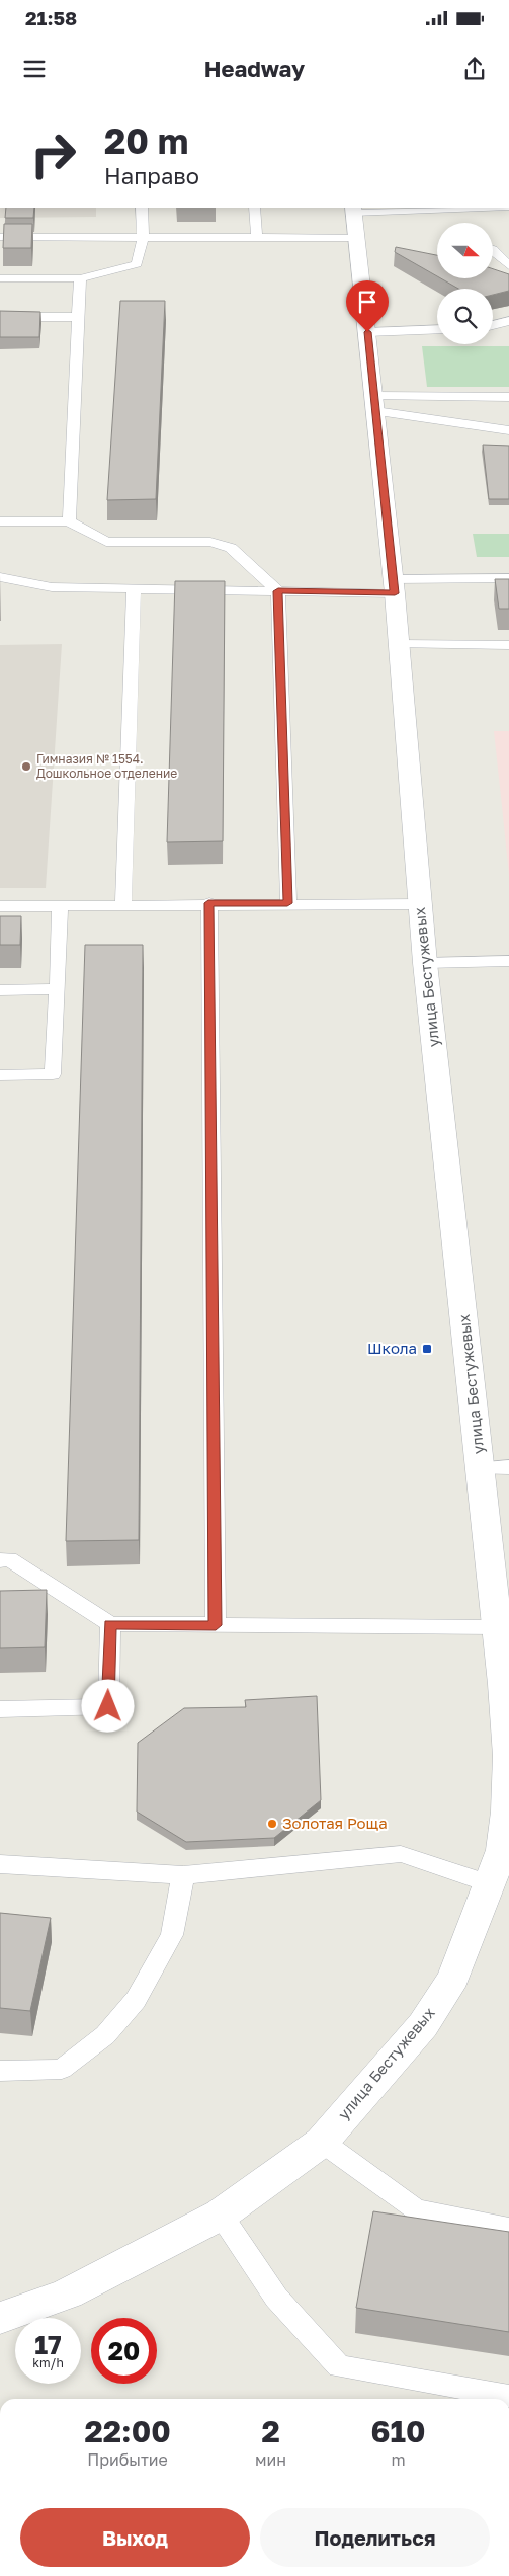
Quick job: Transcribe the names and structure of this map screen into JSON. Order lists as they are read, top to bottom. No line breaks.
{"streets":{"street":["улица Бестужевых"]},"places":{"other":["Гимназия № 1554. Дошкольное отделение","Золотая Роща"],"transit":["Школа"]},"north":"right","page":{"status":"21:58","header":"Headway","turn":["20 m","Направо"],"speed":"17 km/h","limit":"20","eta":["22:00","Прибытие","2","мин","610","m"],"buttons":["Выход","Поделиться"]}}
